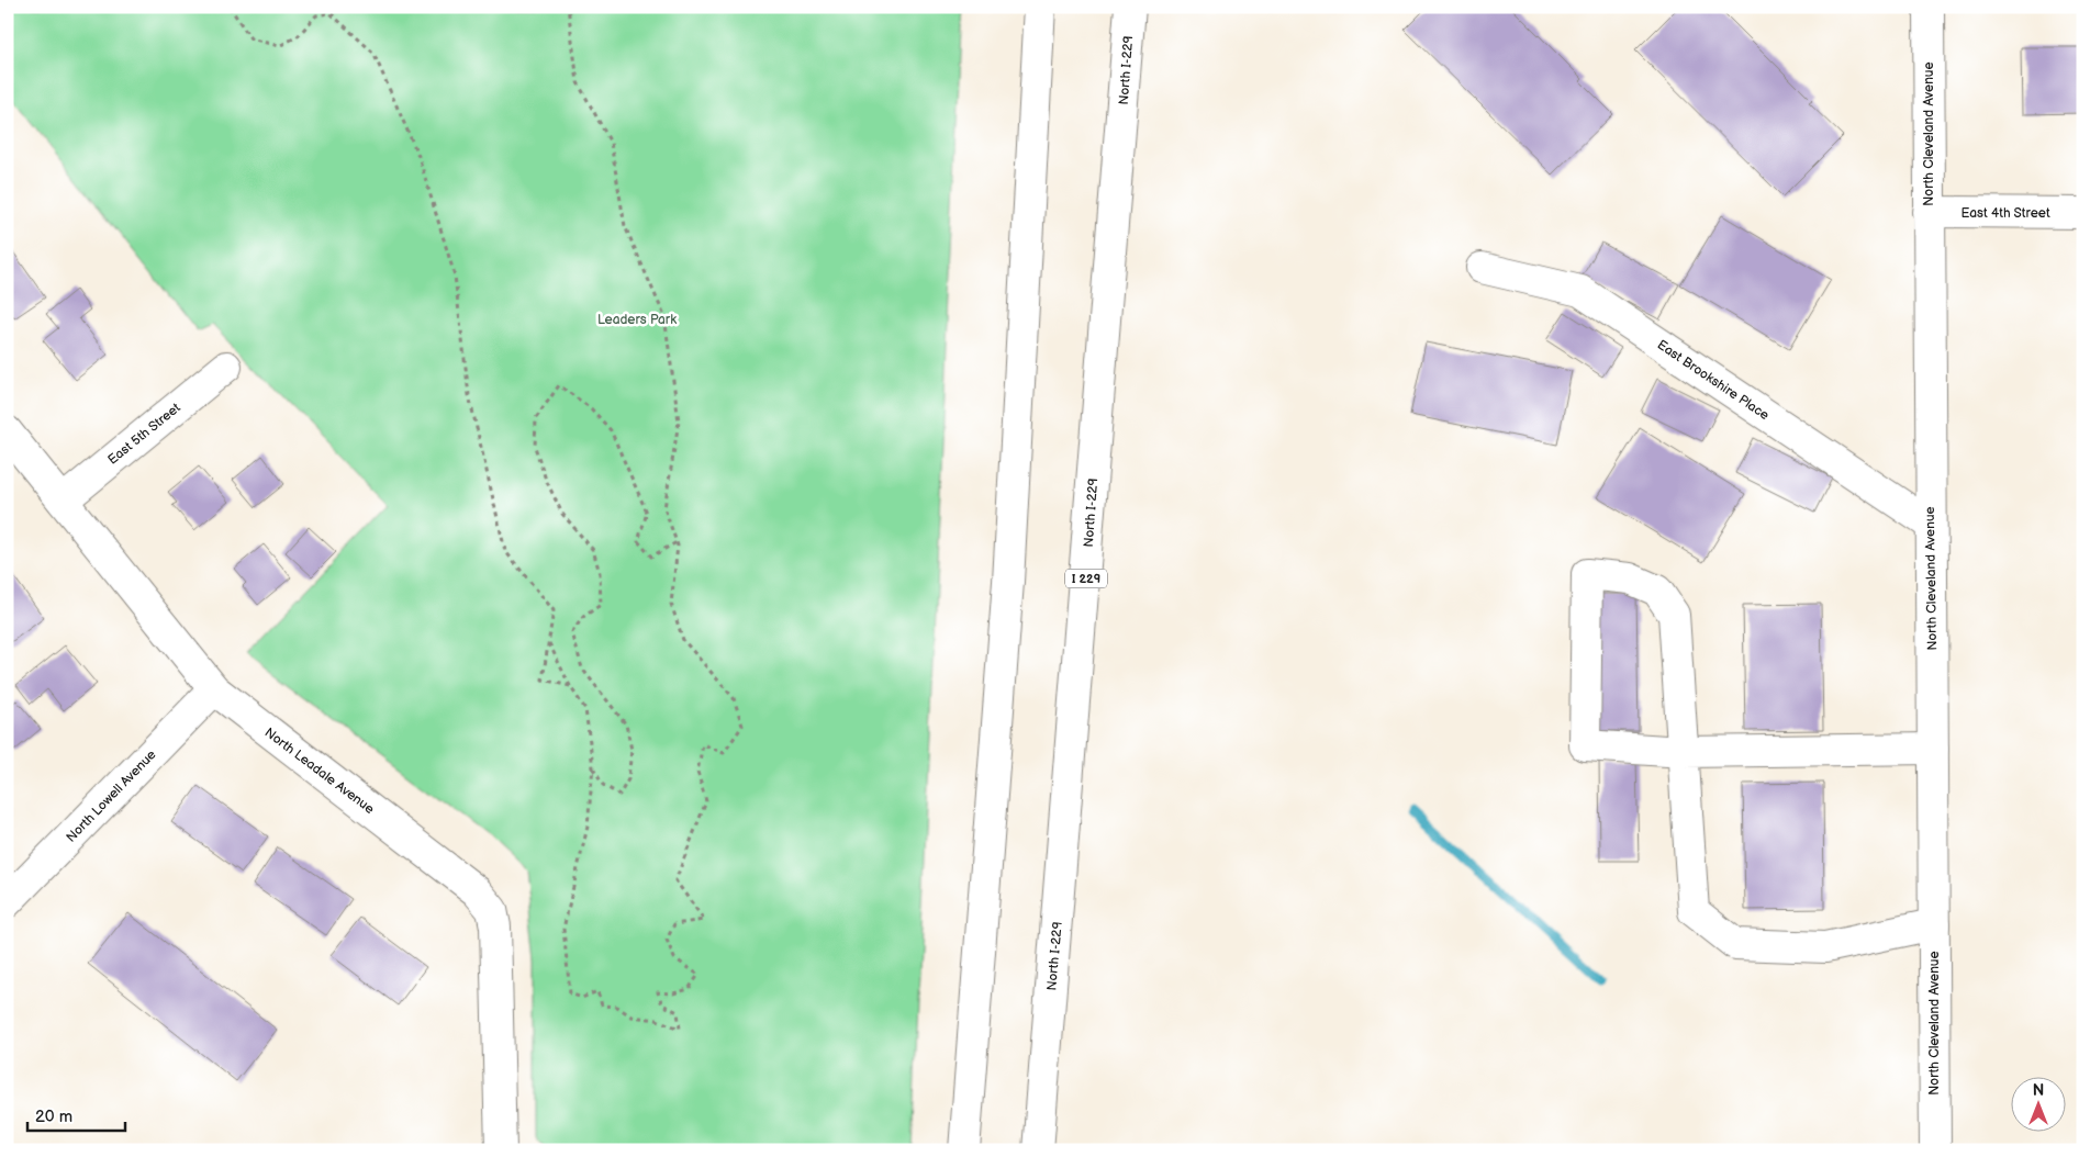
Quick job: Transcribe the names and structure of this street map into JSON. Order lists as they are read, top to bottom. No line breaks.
{"streets":{"main road":["North I-229","North Cleveland Avenue","East 4th Street","East Brookshire Place","East 5th Street","I 229","North Leadale Avenue","North Lowell Avenue"]},"crossings":[["North Cleveland Avenue","East 4th Street"],["North Cleveland Avenue","East Brookshire Place"],["East 5th Street","North Leadale Avenue"],["North Leadale Avenue","North Lowell Avenue"]],"parks":["Leaders Park"],"scale_bar":"20 m","north":"top"}
